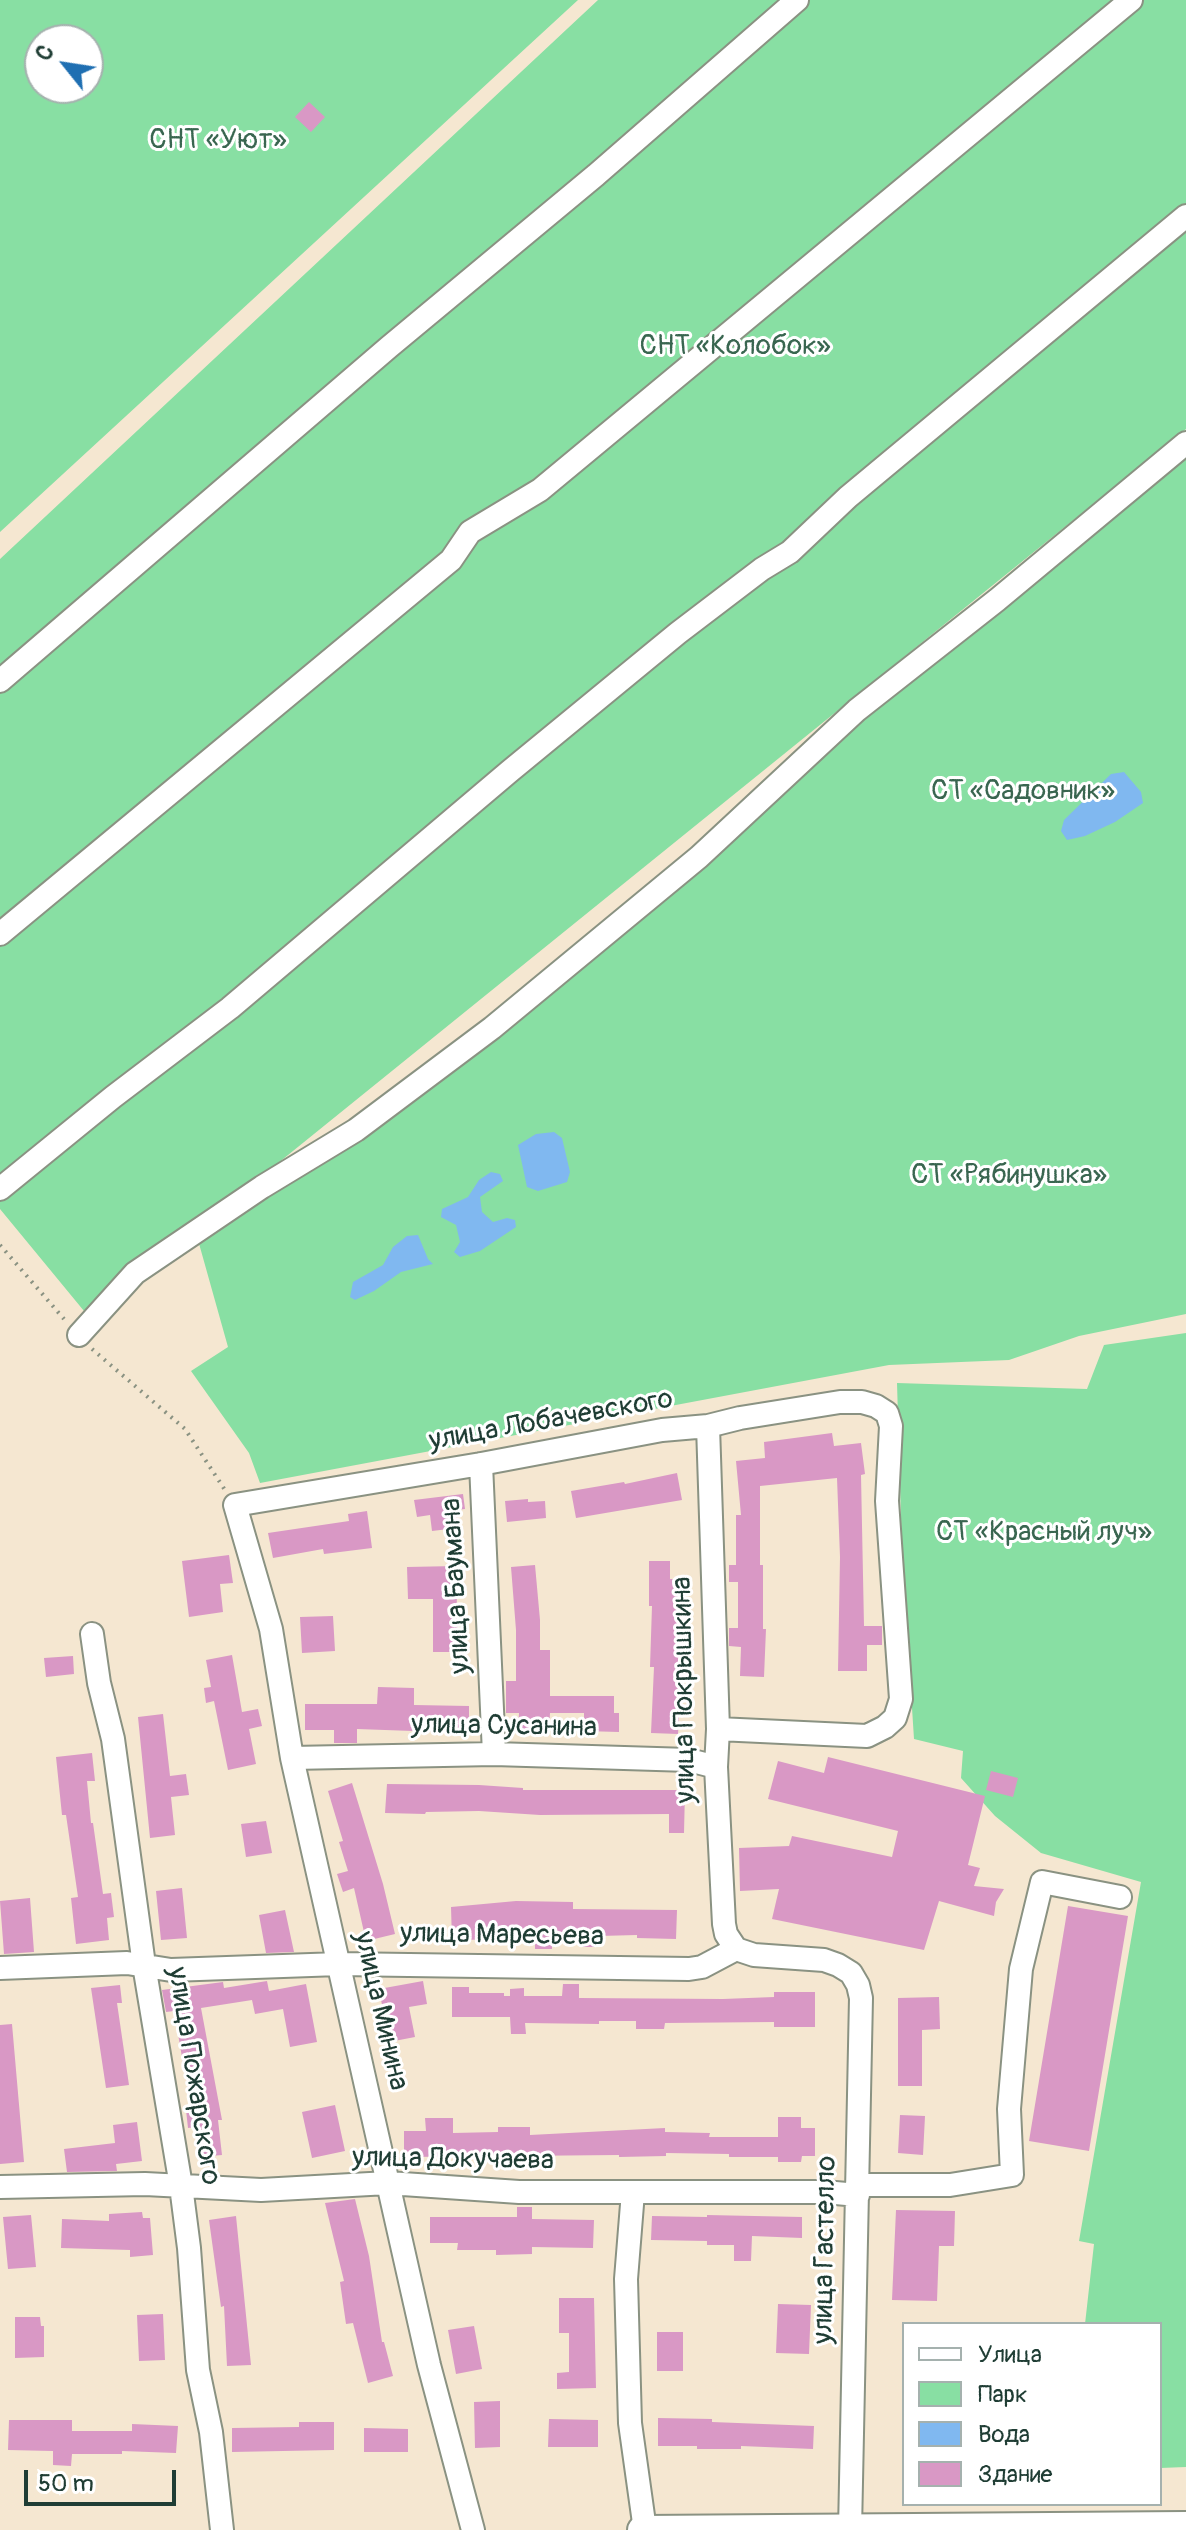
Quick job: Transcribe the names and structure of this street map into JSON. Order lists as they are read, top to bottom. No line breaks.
{"streets":{"street":["улица Лобачевского","улица Баумана","улица Покрышкина","улица Сусанина","улица Маресьева","улица Минина","улица Пожарского","улица Докучаева","улица Гастелло"]},"crossings":[["улица Лобачевского","улица Баумана"],["улица Лобачевского","улица Покрышкина"],["улица Лобачевского","улица Минина"],["улица Баумана","улица Сусанина"],["улица Покрышкина","улица Сусанина"],["улица Покрышкина","улица Маресьева"],["улица Покрышкина","улица Гастелло"],["улица Сусанина","улица Минина"],["улица Маресьева","улица Минина"],["улица Маресьева","улица Пожарского"],["улица Маресьева","улица Гастелло"],["улица Минина","улица Докучаева"],["улица Пожарского","улица Докучаева"],["улица Докучаева","улица Гастелло"]],"parks":["СНТ «Уют»","СНТ «Колобок»","СТ «Садовник»","СТ «Рябинушка»","СТ «Красный луч»"],"legend":["Улица","Парк","Вода","Здание"],"scale_bar":"50 m","north":"top left"}
